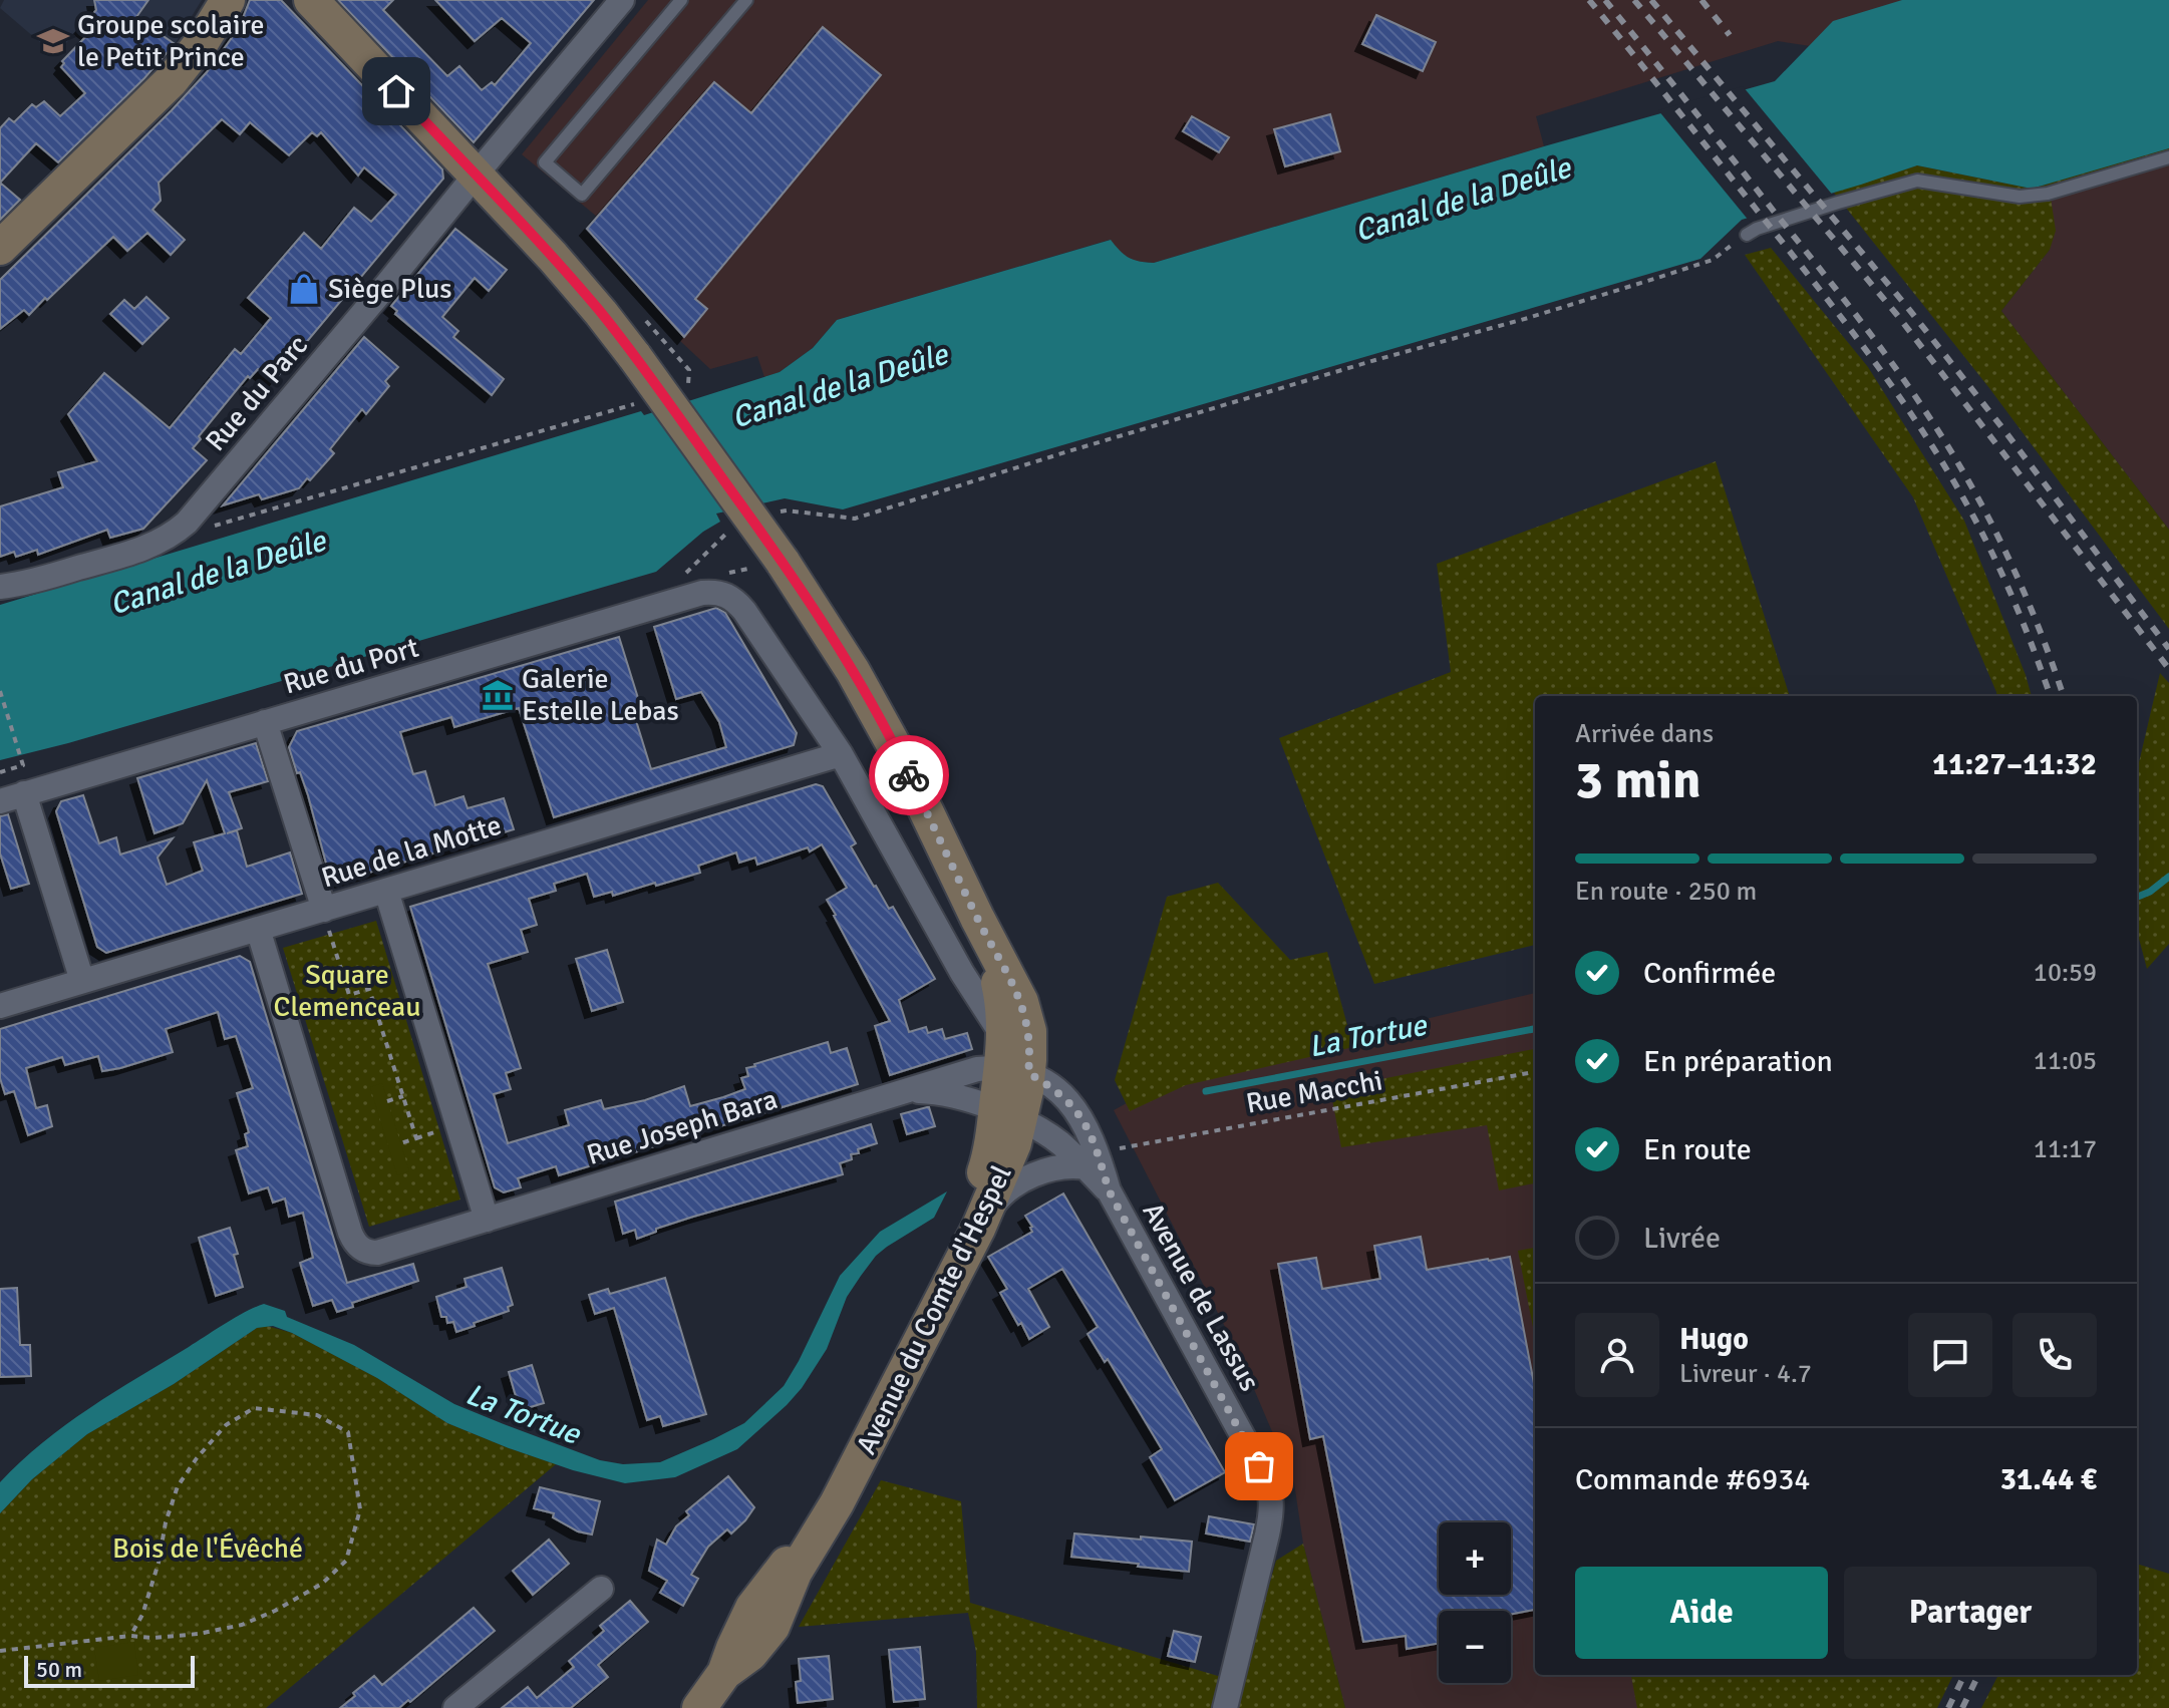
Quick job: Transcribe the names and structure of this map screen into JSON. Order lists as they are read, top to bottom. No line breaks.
{"streets":{"street":["Rue du Parc","Rue du Port","Rue de la Motte","Rue Joseph Bara","Avenue de Lassus","Avenue du Comte d'Hespel"],"path":["Rue Macchi"]},"crossings":[["Rue du Parc","Avenue du Comte d'Hespel"],["Rue du Port","Avenue de Lassus"],["Rue de la Motte","Rue Joseph Bara"],["Rue de la Motte","Avenue de Lassus"],["Rue Macchi","Avenue de Lassus"],["Rue Joseph Bara","Avenue de Lassus"],["Rue Joseph Bara","Avenue du Comte d'Hespel"],["Avenue de Lassus","Avenue du Comte d'Hespel"]],"water":["Canal de la Deûle","La Tortue"],"parks":["Square Clemenceau","Bois de l'Évêché"],"places":{"school or university":["Groupe scolaire le Petit Prince"],"shop":["Siège Plus"],"museum":["Galerie Estelle Lebas"]},"scale_bar":"50 m","page":{"heading":["3 min","Arrivée dans","11:27–11:32"],"panel":["Hugo","Livreur · 4.7","Commande #6934","31.44 €"],"bar":"En route · 250 m","list":[["Confirmée","10:59"],["En préparation","11:05"],["En route","11:17"],"Livrée"],"map_buttons":["+","−"],"buttons":["Aide","Partager"],"scale":"50 m"}}
